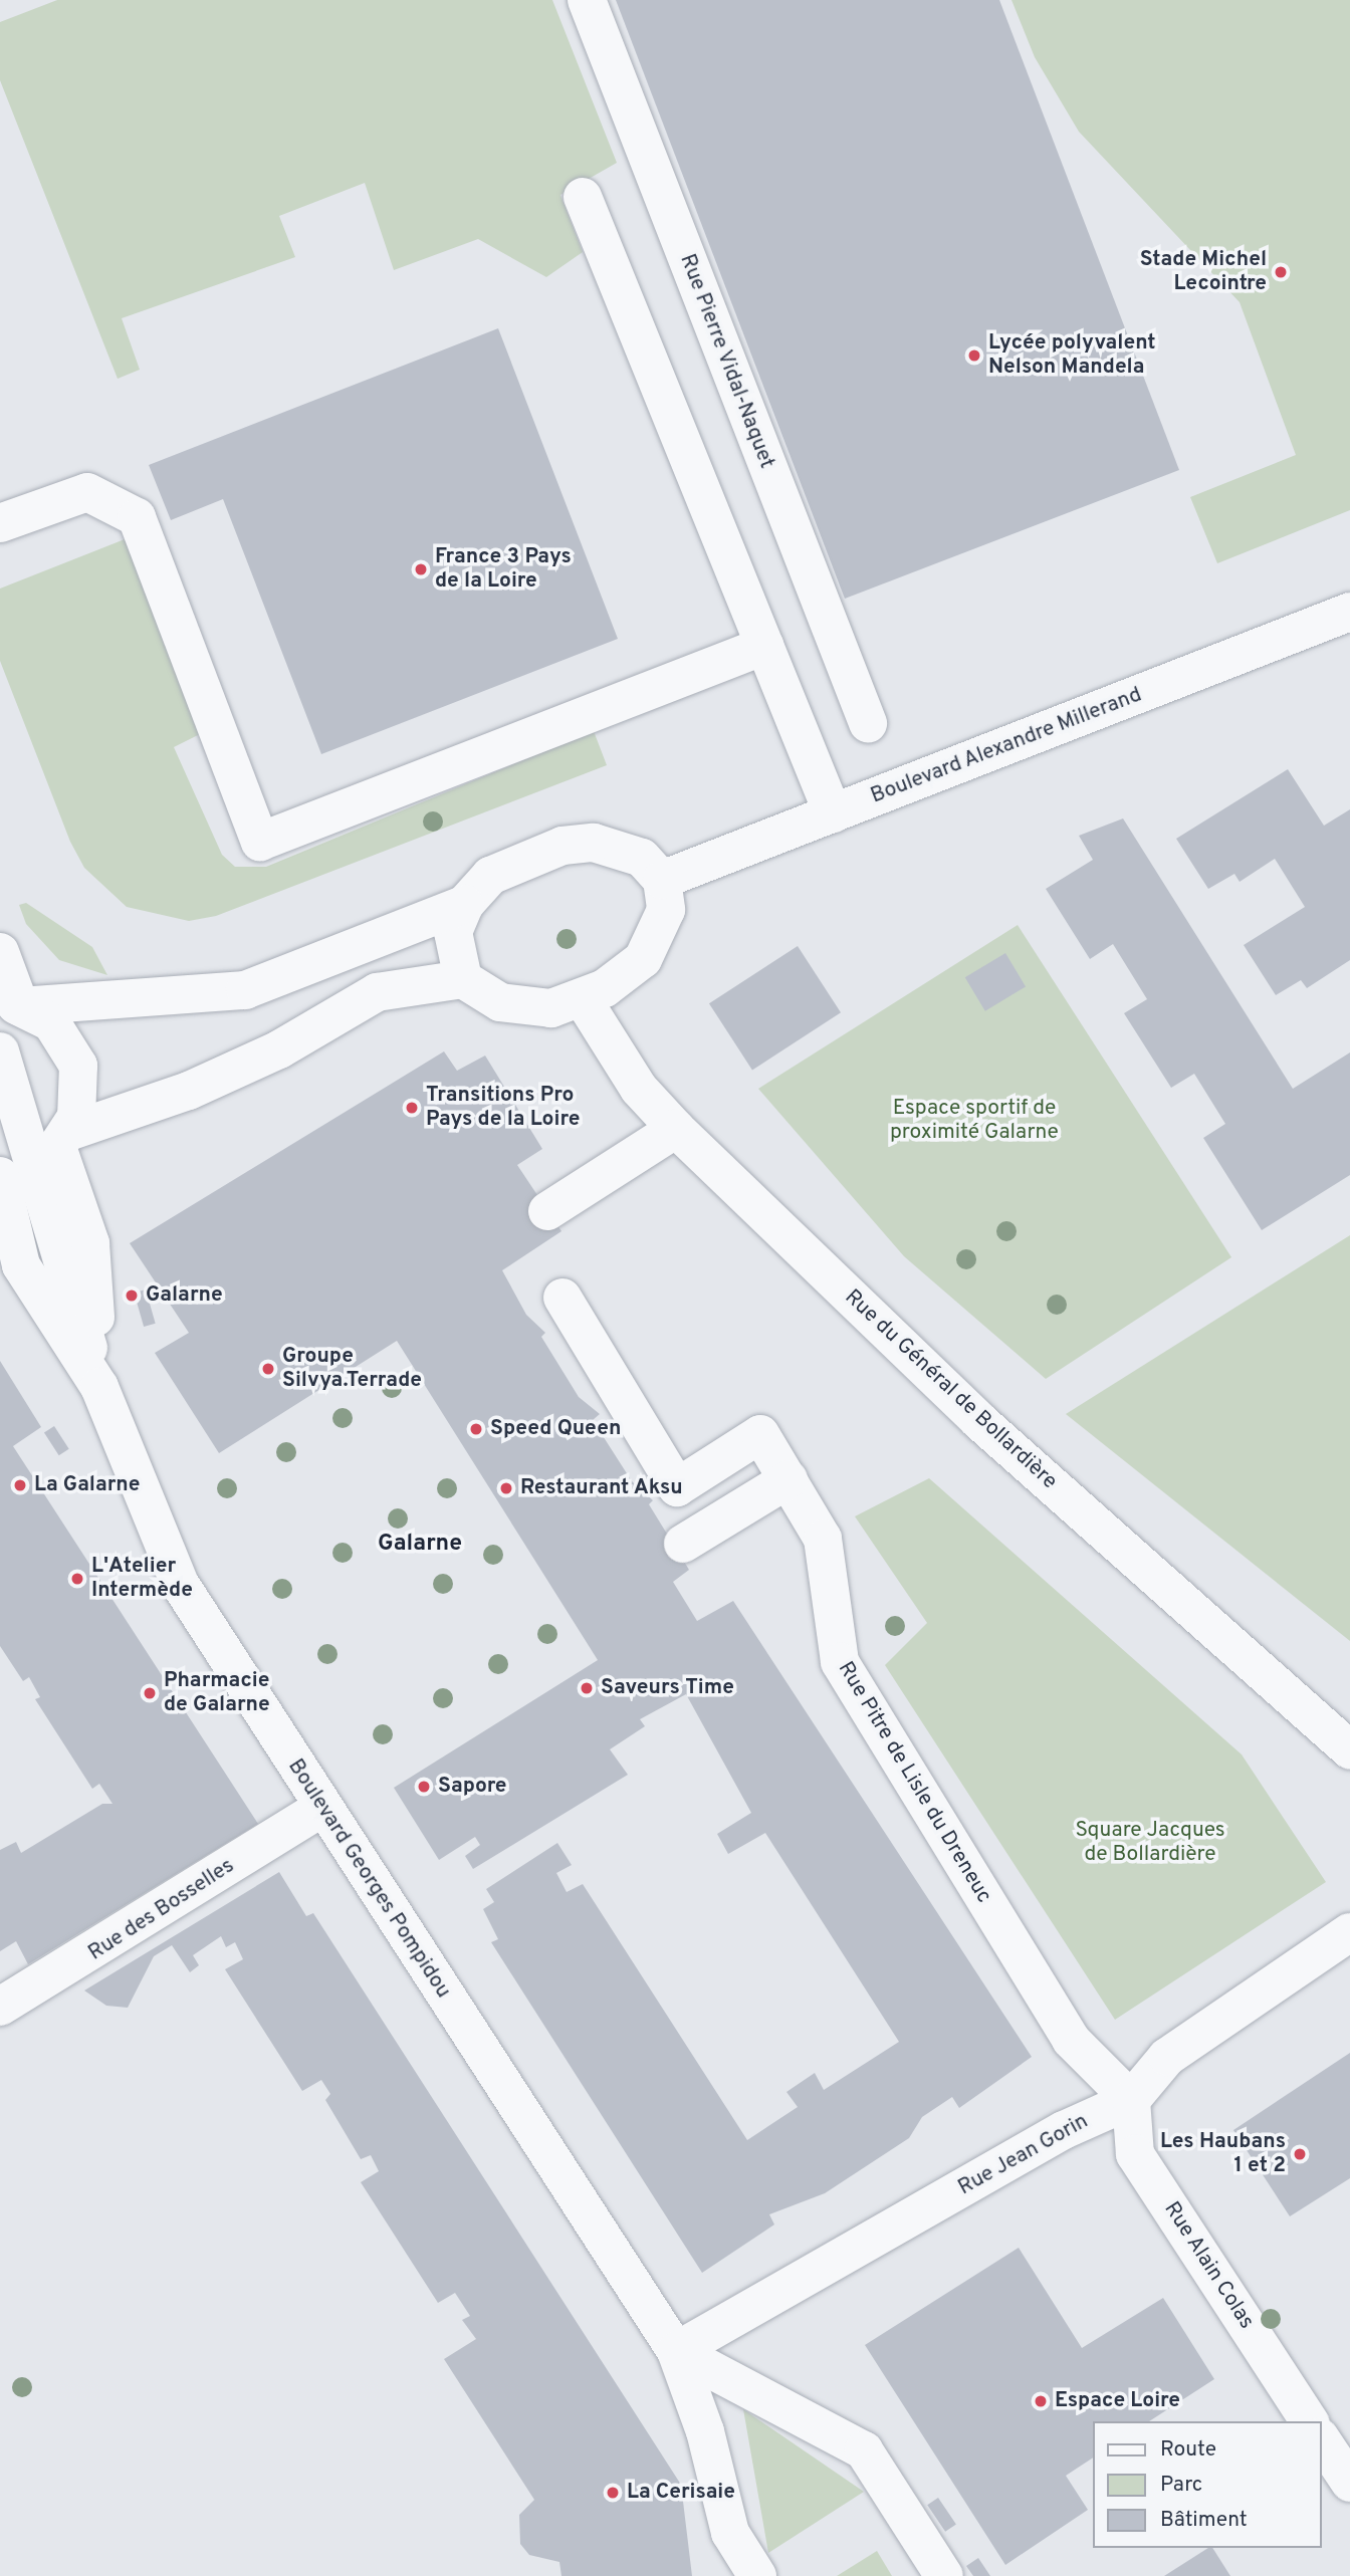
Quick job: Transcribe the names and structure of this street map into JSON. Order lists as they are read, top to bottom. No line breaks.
{"streets":{"street":["Rue Pierre Vidal-Naquet","Boulevard Alexandre Millerand","Rue du Général de Bollardière","Rue Pitre de Lisle du Dreneuc","Boulevard Georges Pompidou","Rue des Bosselles","Rue Jean Gorin","Rue Alain Colas"]},"crossings":[["Boulevard Alexandre Millerand","Rue du Général de Bollardière"],["Rue Pitre de Lisle du Dreneuc","Rue Jean Gorin"],["Rue Pitre de Lisle du Dreneuc","Rue Alain Colas"],["Boulevard Georges Pompidou","Rue des Bosselles"],["Boulevard Georges Pompidou","Rue Jean Gorin"],["Rue Jean Gorin","Rue Alain Colas"]],"districts":["Galarne"],"parks":["Espace sportif de proximité Galarne","Square Jacques de Bollardière"],"places":["Stade Michel Lecointre","Lycée polyvalent Nelson Mandela","France 3 Pays de la Loire","Transitions Pro Pays de la Loire","Galarne","Groupe Silvya.Terrade","Speed Queen","La Galarne","Restaurant Aksu","L'Atelier Intermède","Saveurs Time","Pharmacie de Galarne","Sapore","Les Haubans 1 et 2","Espace Loire","La Cerisaie"],"legend":["Route","Parc","Bâtiment"]}
